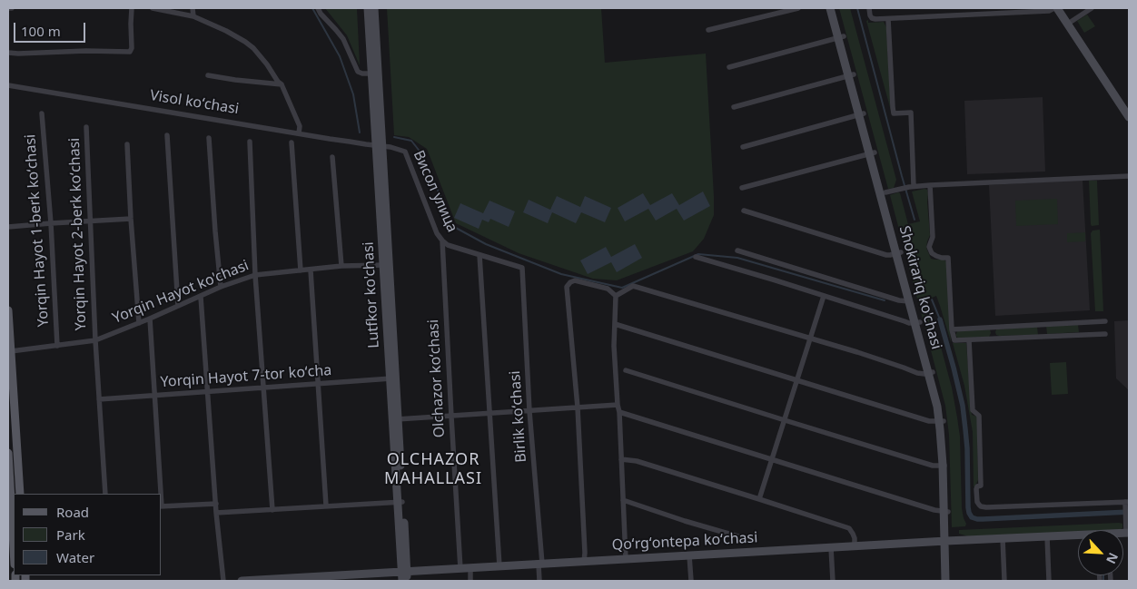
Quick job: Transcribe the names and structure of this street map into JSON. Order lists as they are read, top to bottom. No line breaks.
{"streets":{"main road":["Shokirariq ko'chasi","Lutfkor ko'chasi","Qoʻrgʻontepa koʻchasi"],"street":["Visol koʻchasi","Висол улица","Yorqin Hayot 1-berk koʻchasi","Yorqin Hayot 2-berk koʻchasi","Yorqin Hayot ko'chasi","Yorqin Hayot 7-tor koʻcha","Olchazor koʻchasi","Birlik koʻchasi"]},"crossings":[["Visol koʻchasi","Висол улица"],["Visol koʻchasi","Lutfkor ko'chasi"],["Висол улица","Lutfkor ko'chasi"],["Висол улица","Olchazor koʻchasi"],["Висол улица","Birlik koʻchasi"],["Yorqin Hayot 1-berk koʻchasi","Yorqin Hayot ko'chasi"],["Yorqin Hayot 2-berk koʻchasi","Yorqin Hayot ko'chasi"],["Yorqin Hayot 2-berk koʻchasi","Yorqin Hayot 7-tor koʻcha"],["Shokirariq ko'chasi","Qoʻrgʻontepa koʻchasi"],["Yorqin Hayot ko'chasi","Lutfkor ko'chasi"],["Lutfkor ko'chasi","Yorqin Hayot 7-tor koʻcha"],["Lutfkor ko'chasi","Qoʻrgʻontepa koʻchasi"],["Olchazor koʻchasi","Qoʻrgʻontepa koʻchasi"],["Birlik koʻchasi","Qoʻrgʻontepa koʻchasi"]],"districts":["OLCHAZOR MAHALLASI"],"legend":["Road","Park","Water"],"scale_bar":"100 m","north":"bottom right"}
